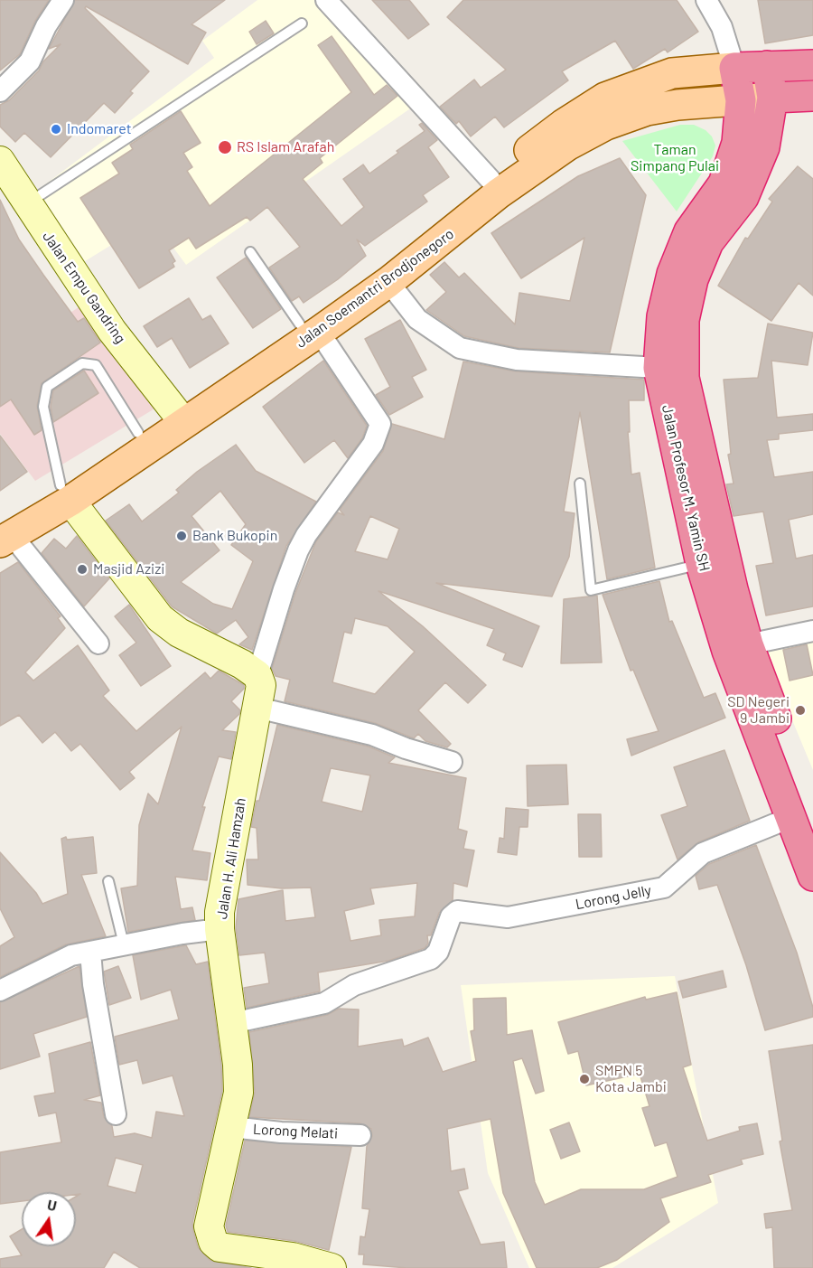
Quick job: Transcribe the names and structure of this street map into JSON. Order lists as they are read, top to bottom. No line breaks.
{"streets":{"highway":["Jalan Profesor M. Yamin SH"],"main road":["Jalan Soemantri Brodjonegoro"],"street":["Jalan Empu Gandring","Jalan H. Ali Hamzah","Lorong Jelly","Lorong Melati"]},"crossings":[["Jalan Empu Gandring","Jalan Soemantri Brodjonegoro"],["Jalan Soemantri Brodjonegoro","Jalan Profesor M. Yamin SH"],["Jalan Profesor M. Yamin SH","Lorong Jelly"],["Jalan H. Ali Hamzah","Lorong Jelly"],["Jalan H. Ali Hamzah","Lorong Melati"]],"parks":["Taman Simpang Pulai"],"places":["Indomaret","RS Islam Arafah","Bank Bukopin","Masjid Azizi","SD Negeri 9 Jambi","SMPN 5 Kota Jambi"],"north":"top"}
